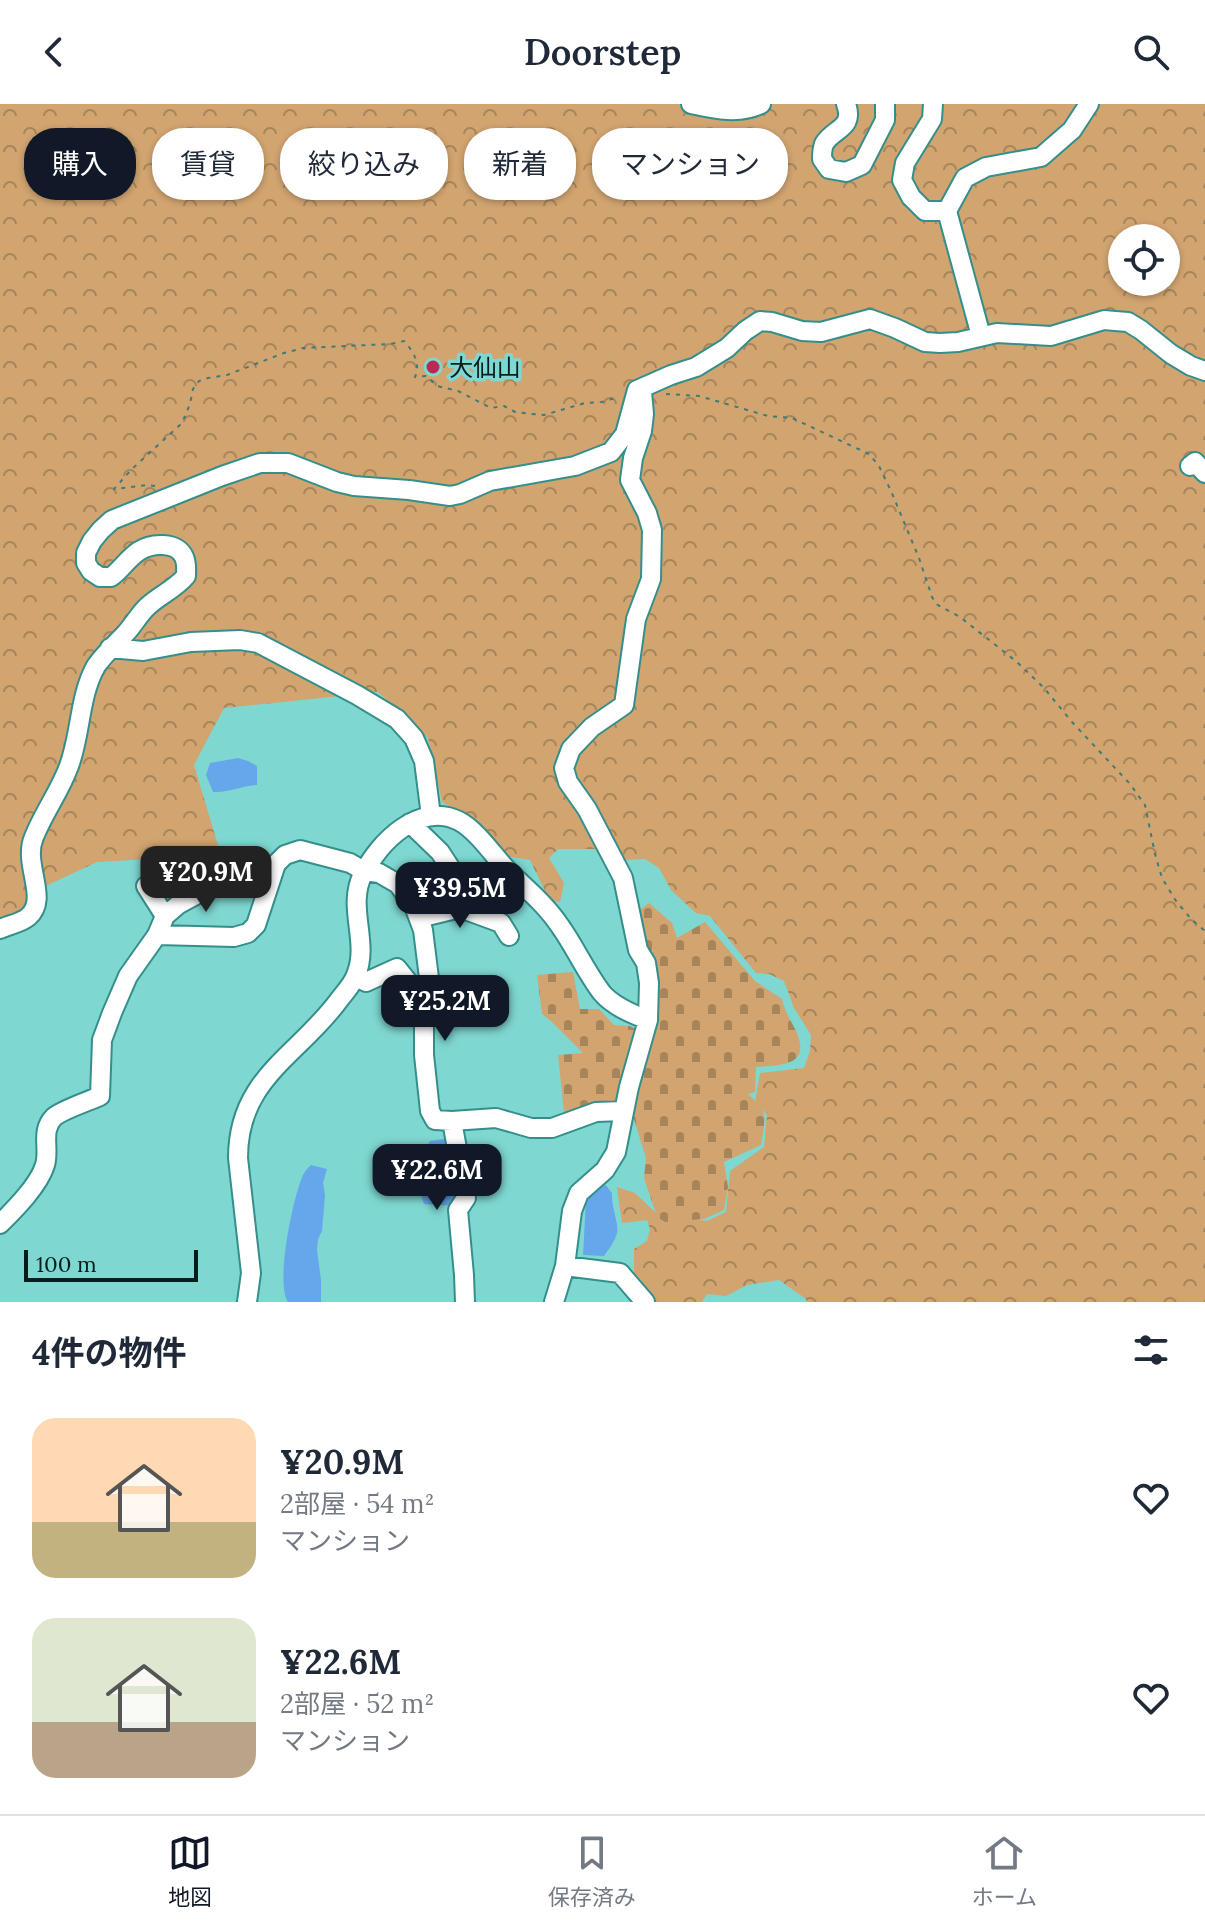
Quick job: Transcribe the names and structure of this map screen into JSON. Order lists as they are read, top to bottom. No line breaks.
{"places":["大仙山"],"scale_bar":"100 m","page":{"header":"Doorstep","chip":["購入","賃貸","絞り込み","新着","マンション"],"price":["¥20.9M","¥39.5M","¥25.2M","¥22.6M"],"scale":"100 m","heading":"4件の物件","list":[{"name":"¥20.9M","note":"2部屋 · 54 m² · マンション"},{"name":"¥22.6M","note":"2部屋 · 52 m² · マンション"}],"tabs":["地図","保存済み","ホーム"]}}
